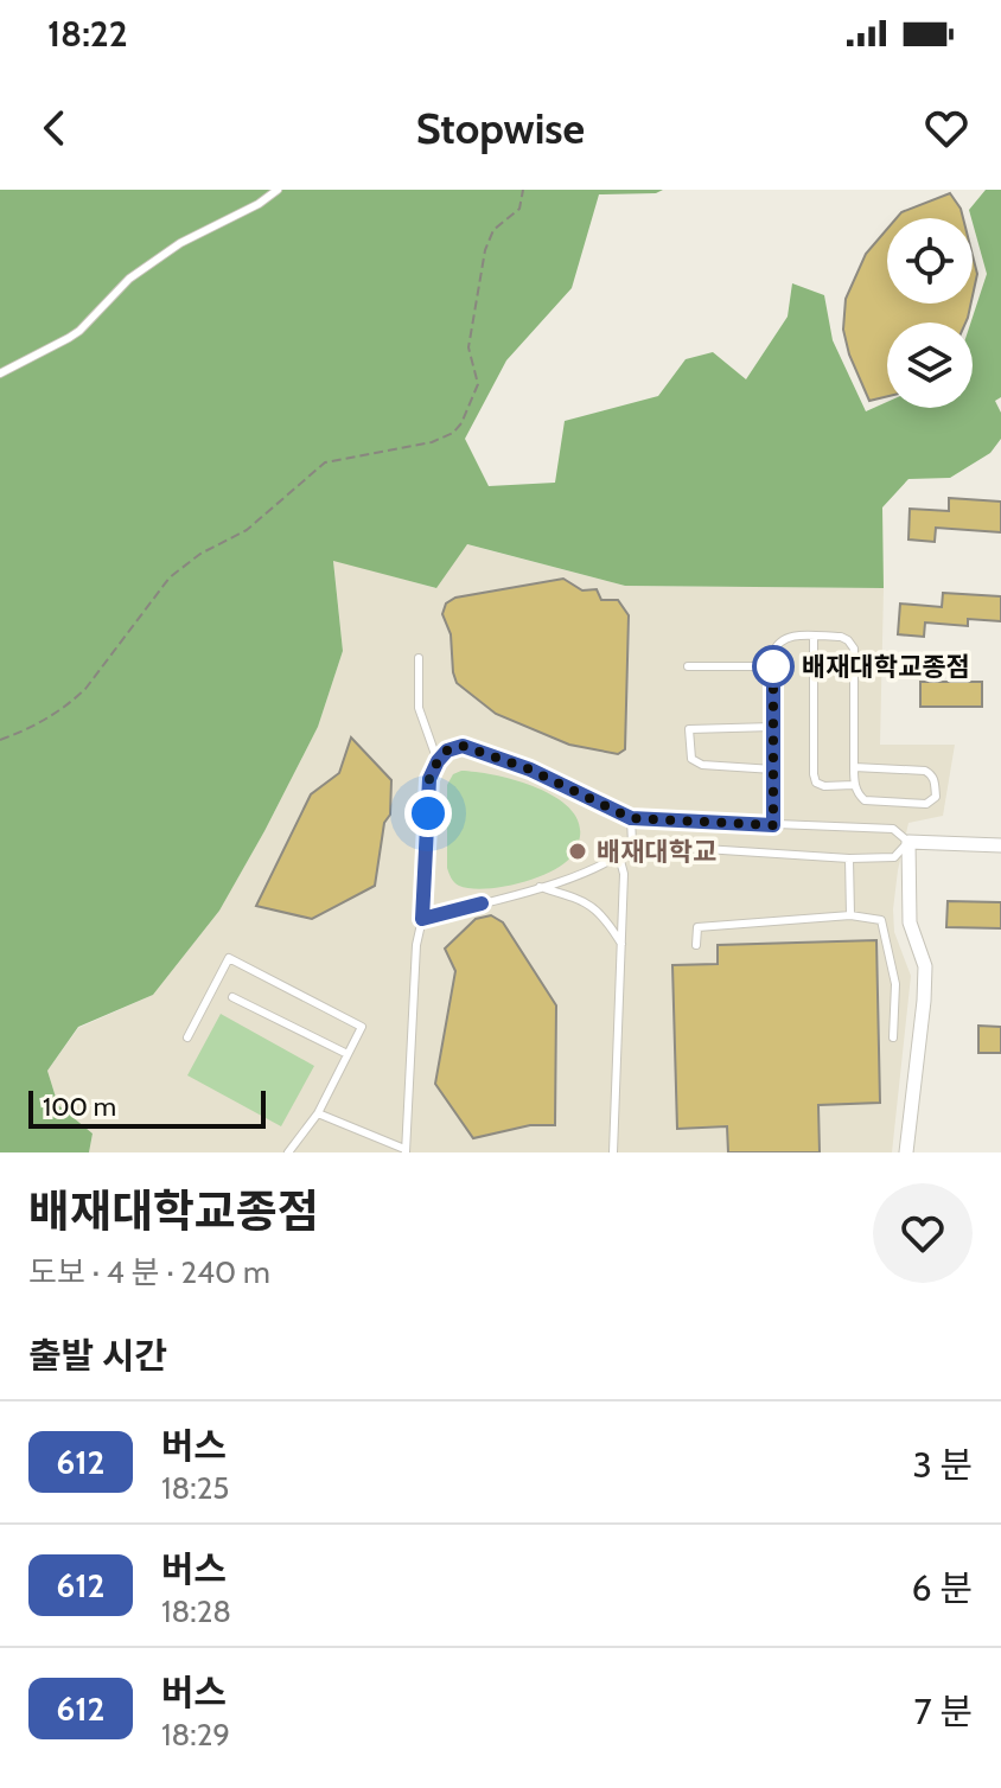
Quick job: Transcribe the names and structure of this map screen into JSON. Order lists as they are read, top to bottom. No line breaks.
{"places":["배재대학교종점","배재대학교"],"lines":["bus line 612"],"scale_bar":"100 m","page":{"status":"18:22","header":"Stopwise","scale":"100 m","heading":[["배재대학교종점","도보 · 4 분 · 240 m"],"출발 시간"],"list":[{"mark":"612","name":"버스","note":"18:25","value":"3 분"},{"mark":"612","name":"버스","note":"18:28","value":"6 분"},{"mark":"612","name":"버스","note":"18:29","value":"7 분"}]}}
